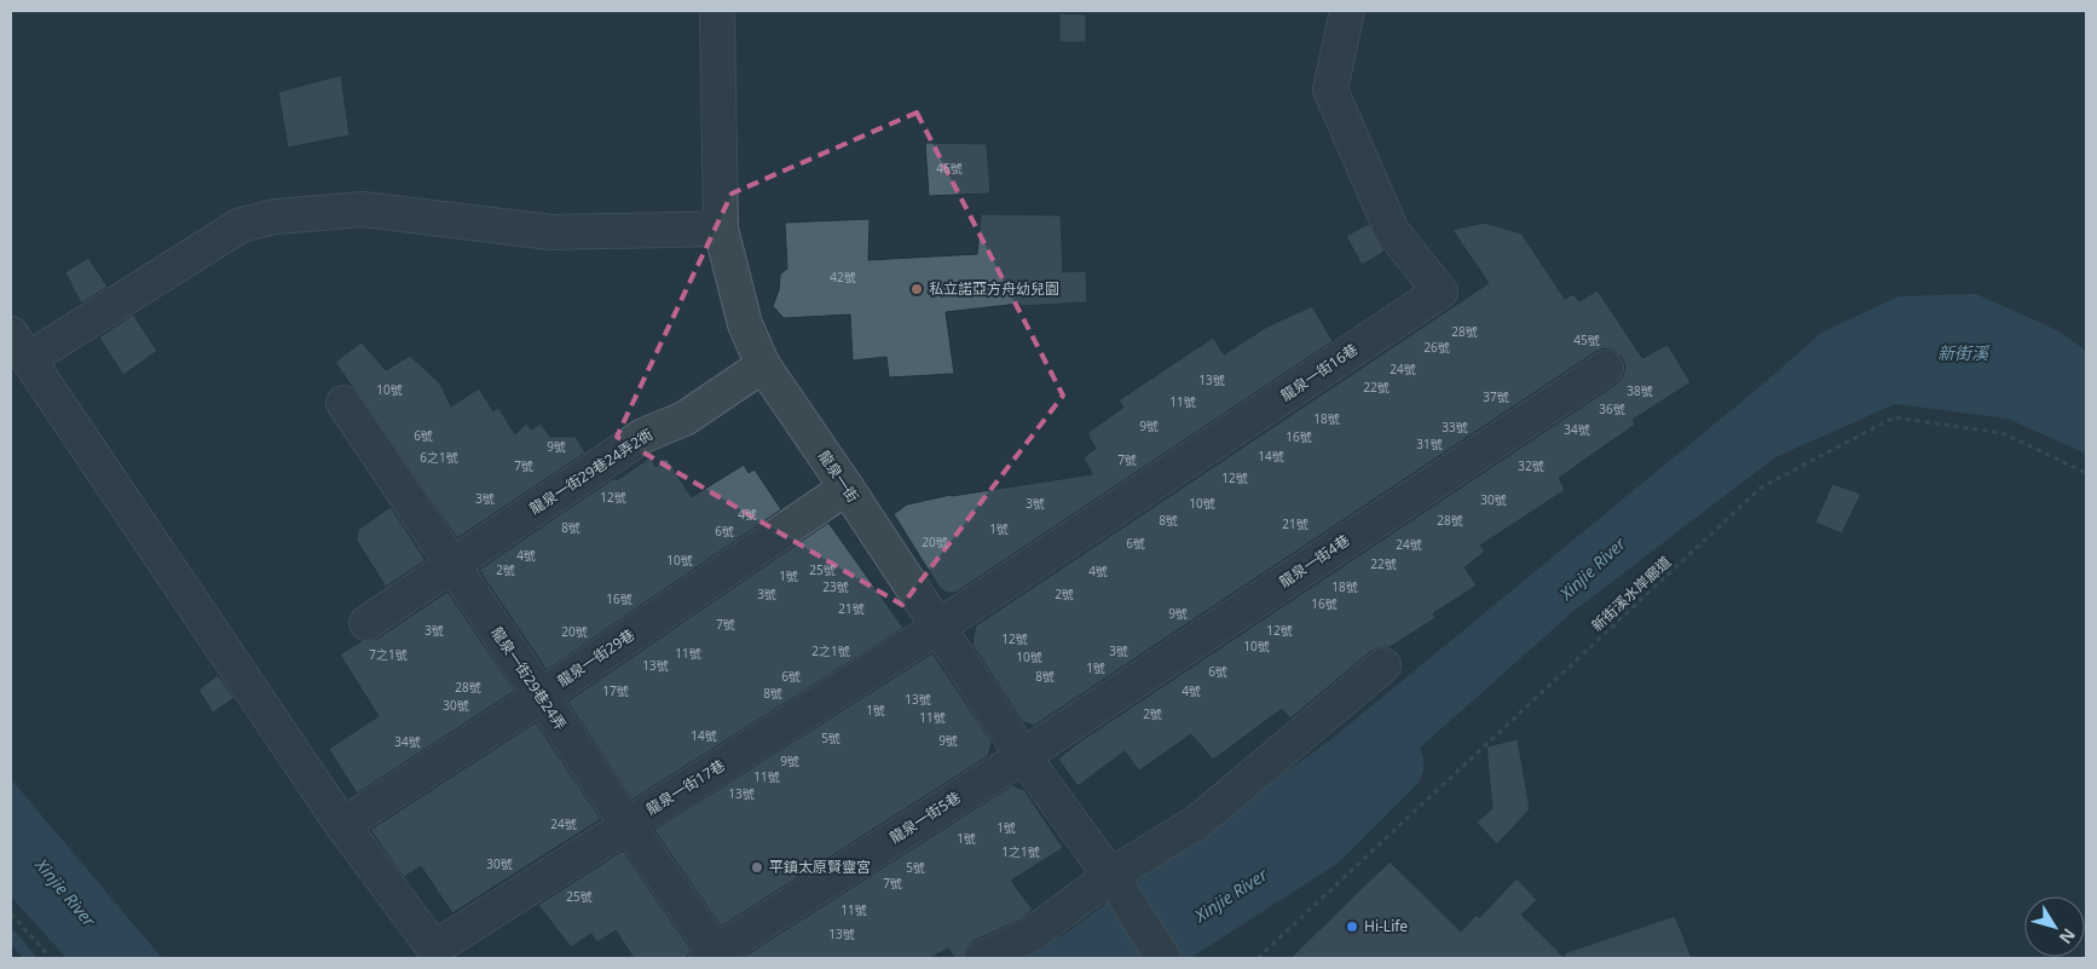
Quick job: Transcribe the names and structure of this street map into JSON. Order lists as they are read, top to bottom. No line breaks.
{"streets":{"street":["龍泉一街16巷","龍泉一街29巷24弄2衖","龍泉一街","龍泉一街4巷","龍泉一街29巷","龍泉一街29巷24弄","龍泉一街17巷","龍泉一街5巷"],"path":["新街溪水岸廊道"]},"crossings":[["龍泉一街16巷","龍泉一街"],["龍泉一街16巷","龍泉一街17巷"],["龍泉一街29巷24弄2衖","龍泉一街"],["龍泉一街29巷24弄2衖","龍泉一街29巷24弄"],["龍泉一街","龍泉一街4巷"],["龍泉一街","龍泉一街29巷"],["龍泉一街","龍泉一街17巷"],["龍泉一街","龍泉一街5巷"],["龍泉一街4巷","龍泉一街5巷"],["龍泉一街29巷","龍泉一街29巷24弄"],["龍泉一街29巷","龍泉一街17巷"],["龍泉一街29巷24弄","龍泉一街17巷"],["龍泉一街29巷24弄","龍泉一街5巷"]],"water":["新街溪","Xinjie River"],"places":["私立諾亞方舟幼兒園","平鎮太原賢靈宮","Hi-Life"],"house_numbers":["46號","42號","28號","45號","26號","24號","13號","22號","10號","38號","37號","11號","36號","18號","9號","33號","34號","6號","16號","31號","9號","14號","6之1號","7號","7號","32號","12號","12號","3號","30號","3號","10號","4號","8號","28號","21號","8號","1號","6號","20號","6號","24號","4號","10號","22號","2號","25號","4號","1號","23號","18號","3號","2號","16號","16號","21號","9號","7號","3號","12號","20號","12號","10號","2之1號","3號","11號","7之1號","10號","13號","1號","6號","6號","8號","28號","17號","4號","8號","13號","30號","1號","2號","11號","14號","5號","9號","34號","9號","11號","13號","24號","1號","1號","1之1號","30號","5號","7號","25號","11號","13號"],"north":"bottom right"}
